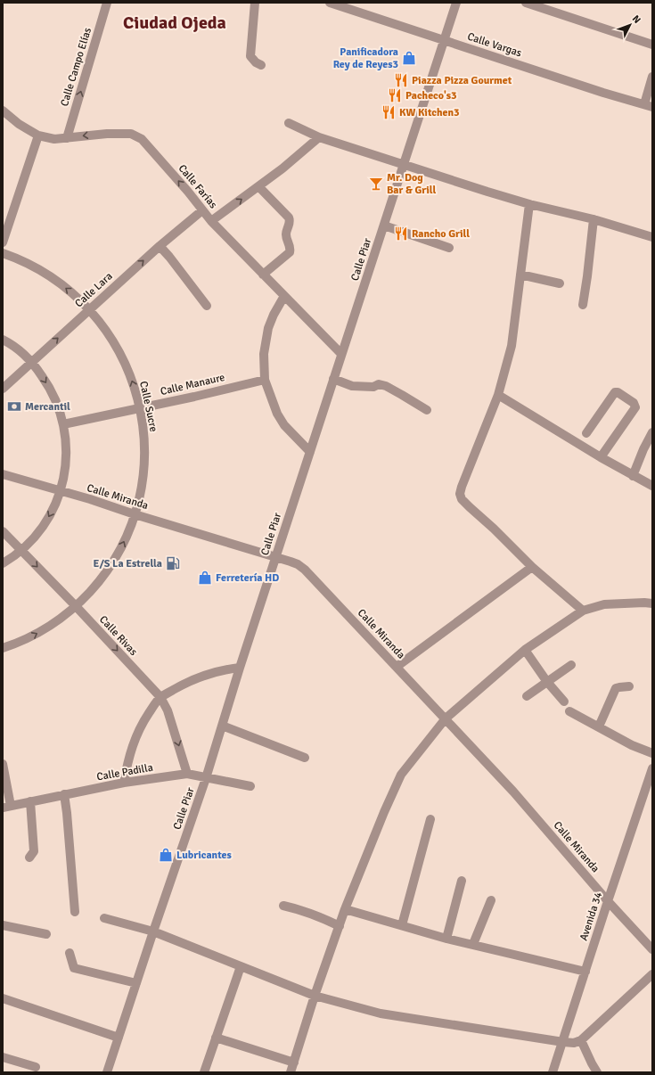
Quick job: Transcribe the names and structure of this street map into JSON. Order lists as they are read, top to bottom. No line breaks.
{"streets":{"street":["Calle Vargas","Calle Campo Elías","Calle Farías","Calle Piar","Calle Lara","Calle Manaure","Calle Sucre","Calle Miranda","Calle Rivas","Calle Padilla","Avenida 34"]},"crossings":[["Calle Vargas","Calle Piar"],["Calle Campo Elías","Calle Farías"],["Calle Farías","Calle Piar"],["Calle Farías","Calle Lara"],["Calle Piar","Calle Miranda"],["Calle Piar","Calle Padilla"],["Calle Lara","Calle Sucre"],["Calle Manaure","Calle Sucre"],["Calle Sucre","Calle Miranda"],["Calle Sucre","Calle Rivas"],["Calle Miranda","Avenida 34"],["Calle Rivas","Calle Padilla"]],"one_way":["Calle Campo Elías","Calle Lara","Calle Rivas"],"districts":["Ciudad Ojeda"],"places":{"shop":["Panificadora Rey de Reyes3","Ferretería HD","Lubricantes"],"restaurant":["Piazza Pizza Gourmet","Pacheco's3","KW Kitchen3","Rancho Grill"],"bar":["Mr. Dog Bar & Grill"],"bank":["Mercantil"],"fuel station":["E/S La Estrella"]},"north":"top right"}
